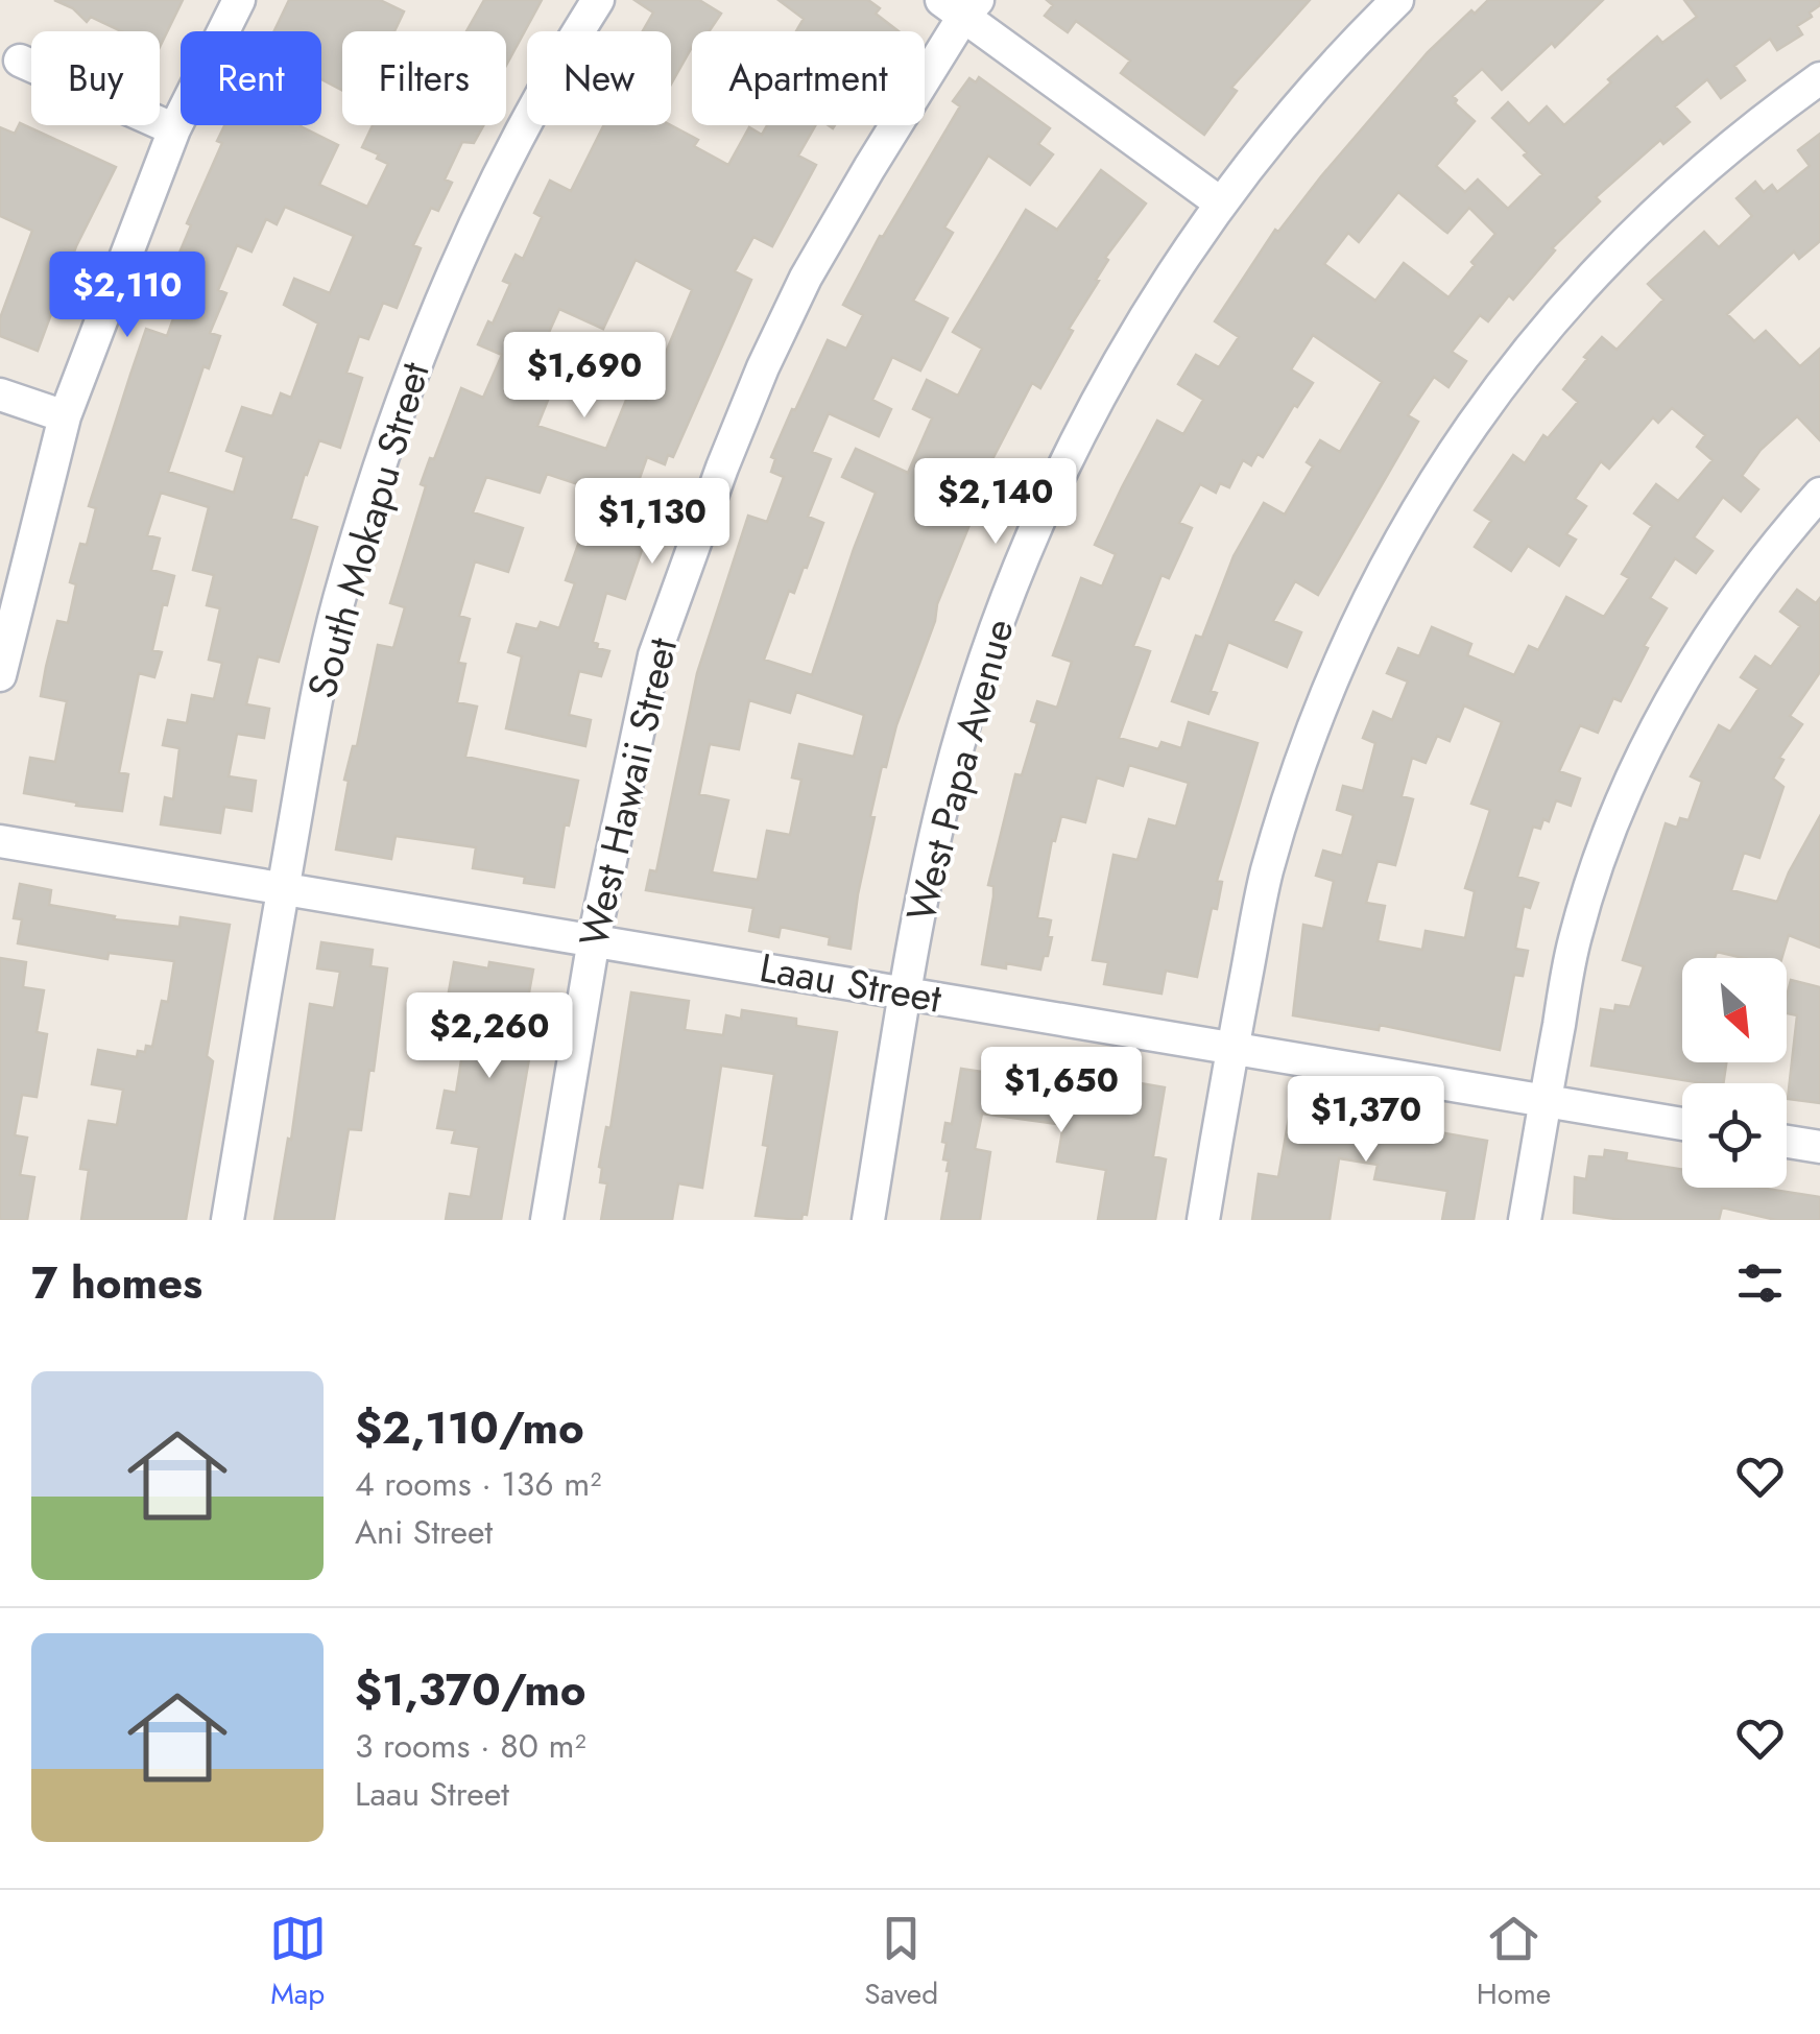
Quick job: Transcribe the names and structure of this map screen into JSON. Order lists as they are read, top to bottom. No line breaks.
{"streets":{"street":["South Mokapu Street","West Papa Avenue","West Hawaii Street","Laau Street"]},"crossings":[["South Mokapu Street","Laau Street"],["West Papa Avenue","Laau Street"],["West Hawaii Street","Laau Street"]],"north":"bottom right","page":{"chip":["Buy","Rent","Filters","New","Apartment"],"price":["$2,110","$1,690","$2,140","$1,130","$2,260","$1,650","$1,370"],"heading":"7 homes","list":[{"name":"$2,110/mo","note":"4 rooms · 136 m² · Ani Street"},{"name":"$1,370/mo","note":"3 rooms · 80 m² · Laau Street"}],"tabs":["Map","Saved","Home"]}}
